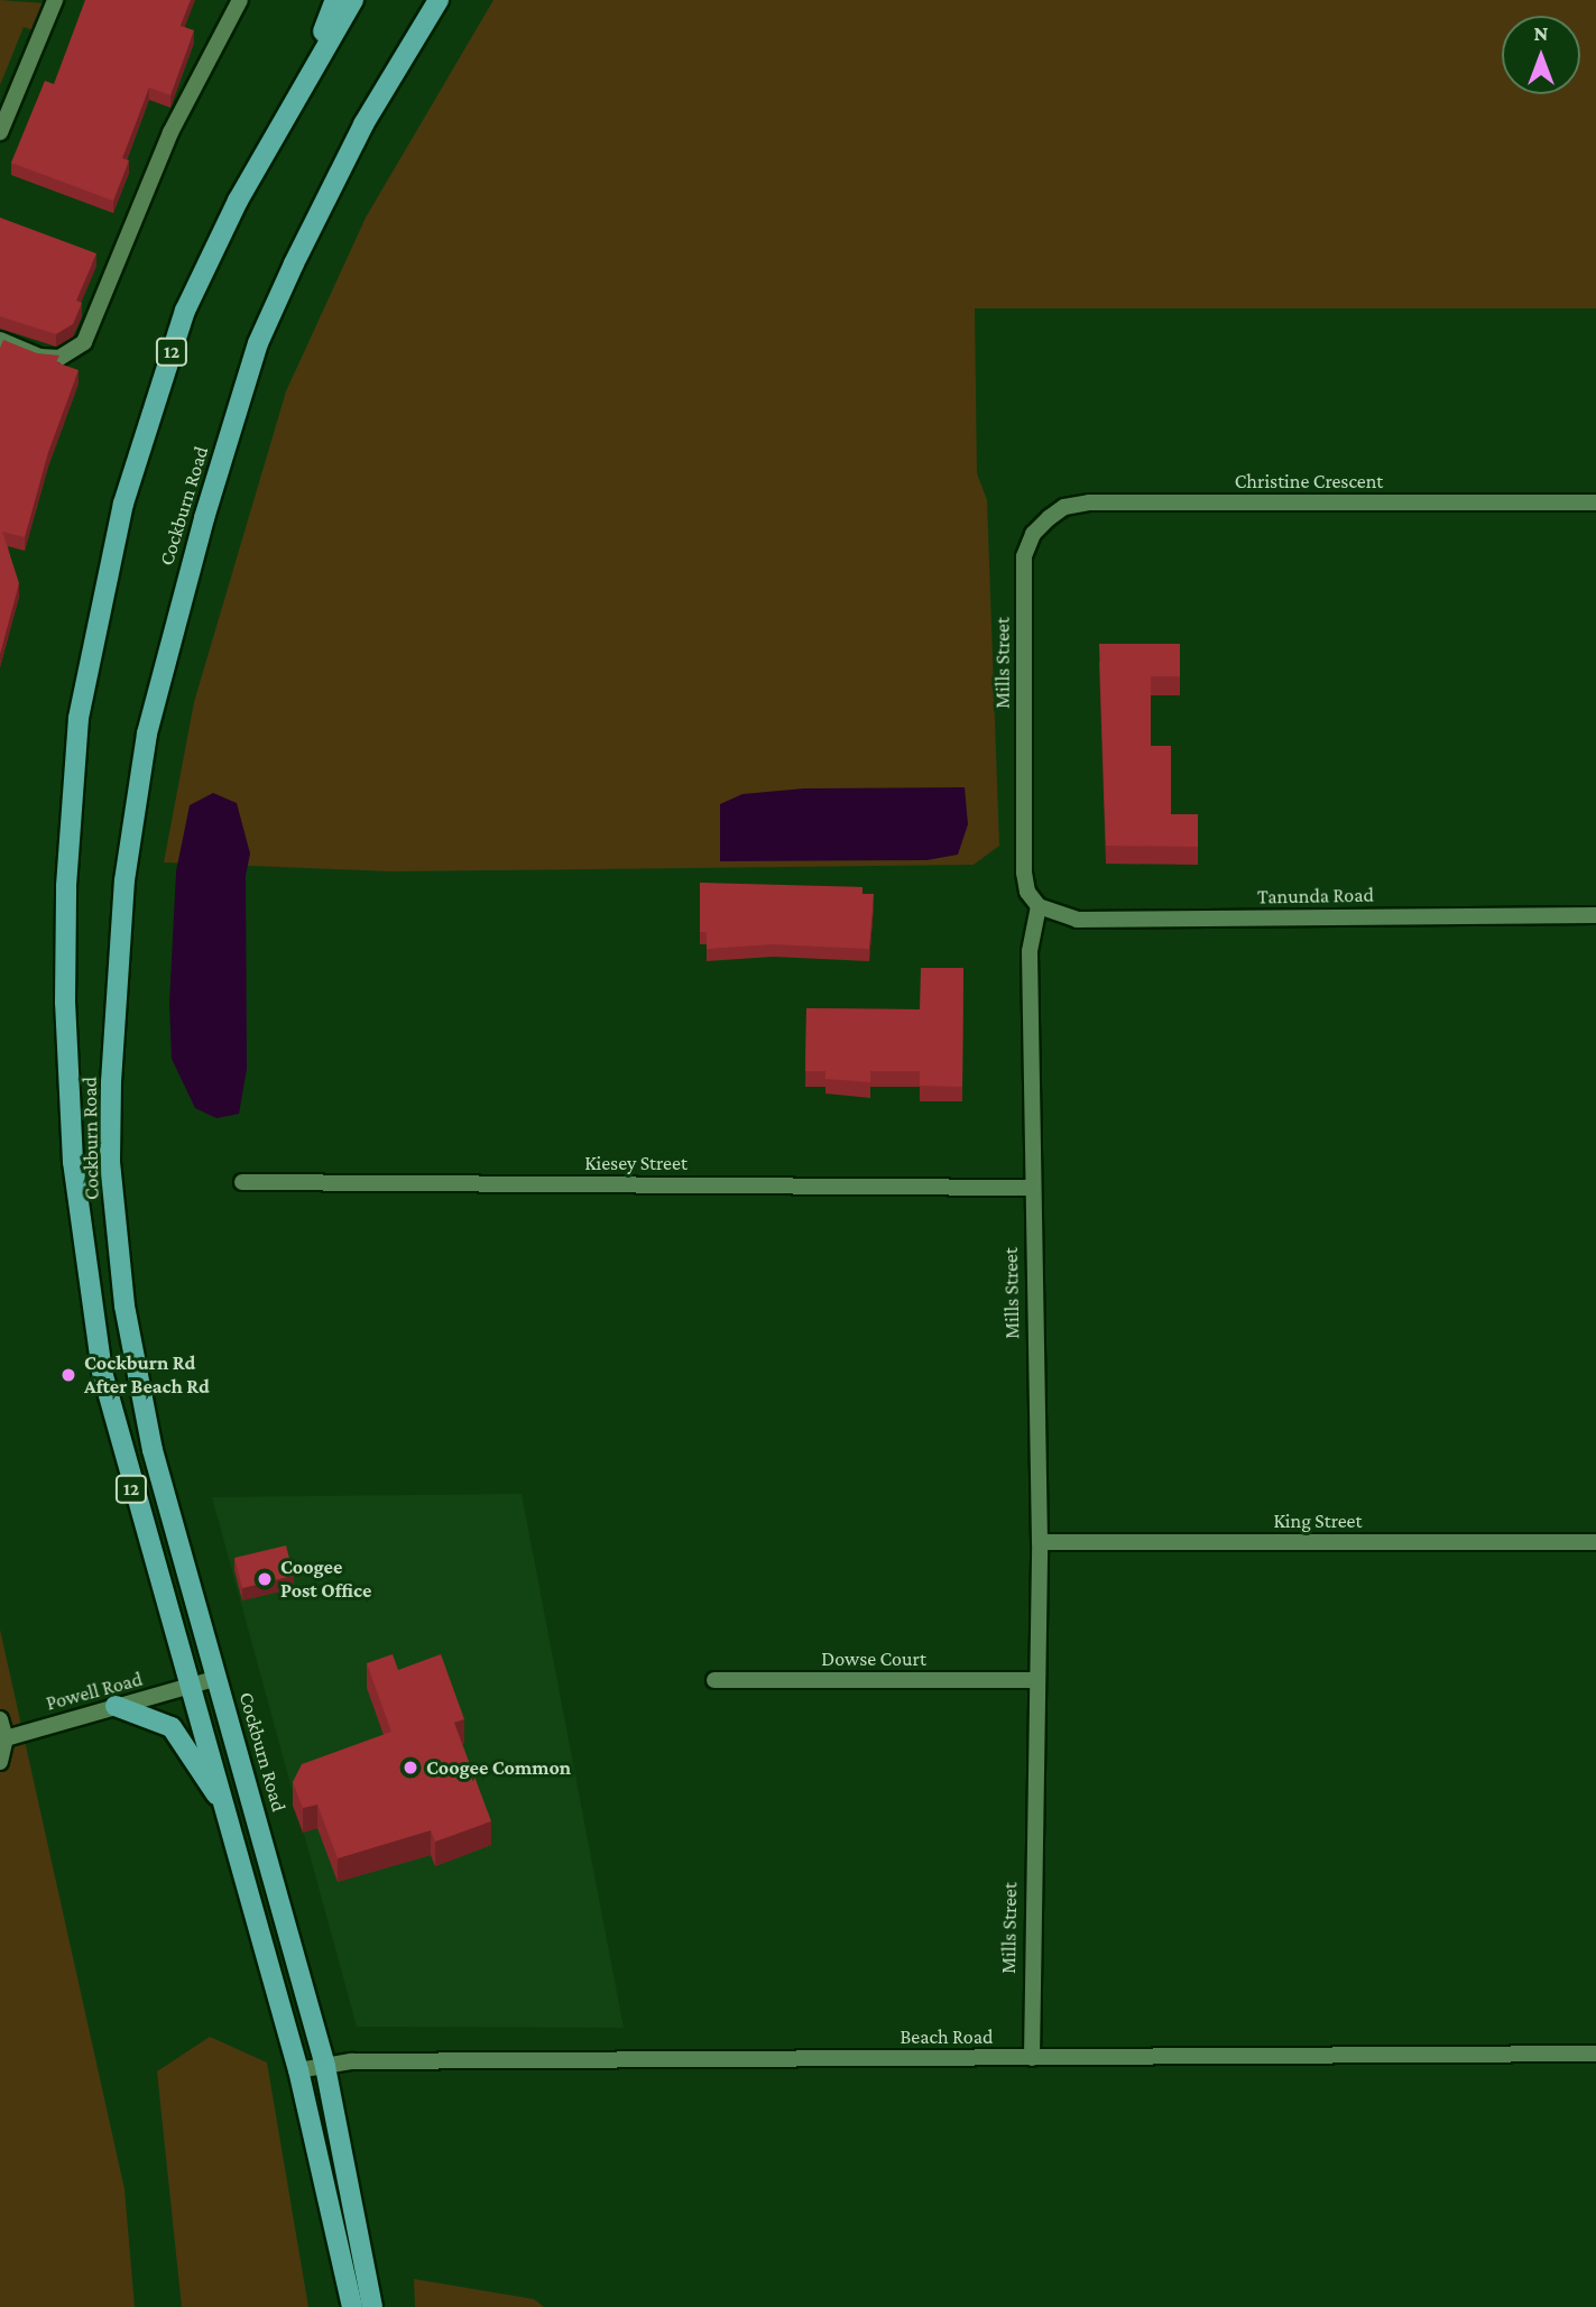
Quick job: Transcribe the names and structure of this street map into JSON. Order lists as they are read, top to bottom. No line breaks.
{"streets":{"main road":["12","Cockburn Road"],"street":["Christine Crescent","Mills Street","Tanunda Road","Kiesey Street","King Street","Dowse Court","Powell Road","Beach Road"]},"crossings":[["Christine Crescent","Mills Street"],["Cockburn Road","Powell Road"],["Cockburn Road","Beach Road"],["Mills Street","Tanunda Road"],["Mills Street","Kiesey Street"],["Mills Street","King Street"],["Mills Street","Dowse Court"],["Mills Street","Beach Road"]],"places":["Cockburn Rd After Beach Rd","Coogee Post Office","Coogee Common"],"north":"top"}
